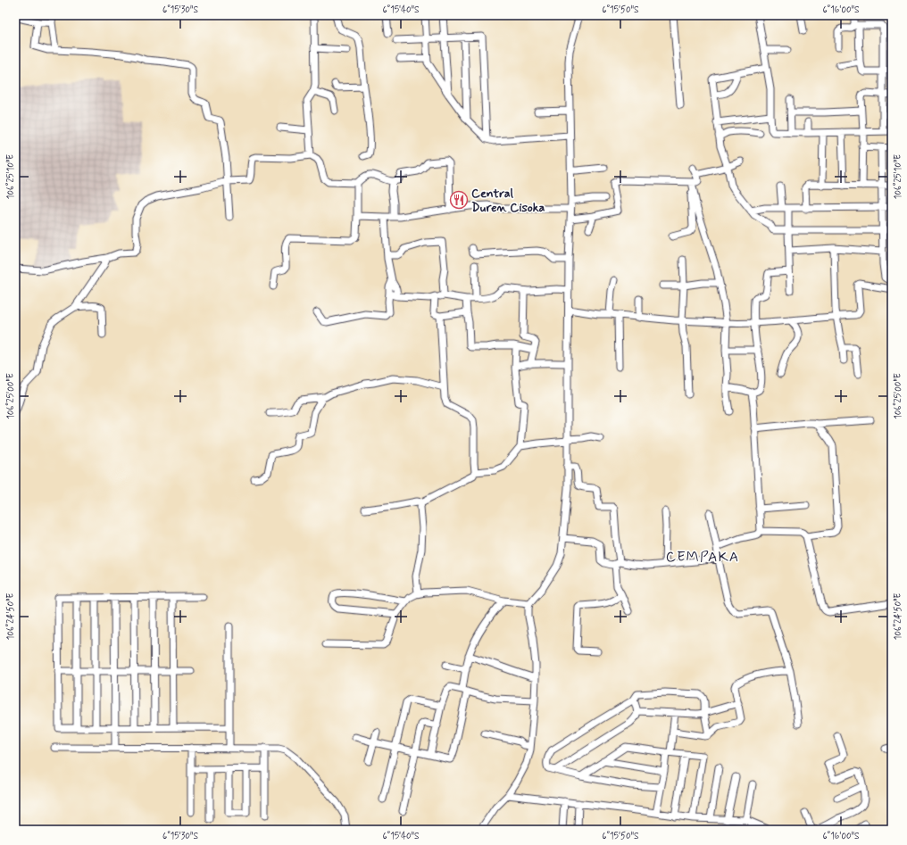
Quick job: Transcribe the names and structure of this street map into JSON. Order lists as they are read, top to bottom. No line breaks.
{"districts":["CEMPAKA"],"places":{"restaurant":["Central Duren Cisoka"]},"coordinates":["6°15'30\"S","6°15'40\"S","6°15'50\"S","6°16'00\"S","106°25'10\"E","106°25'00\"E","106°24'50\"E"]}
